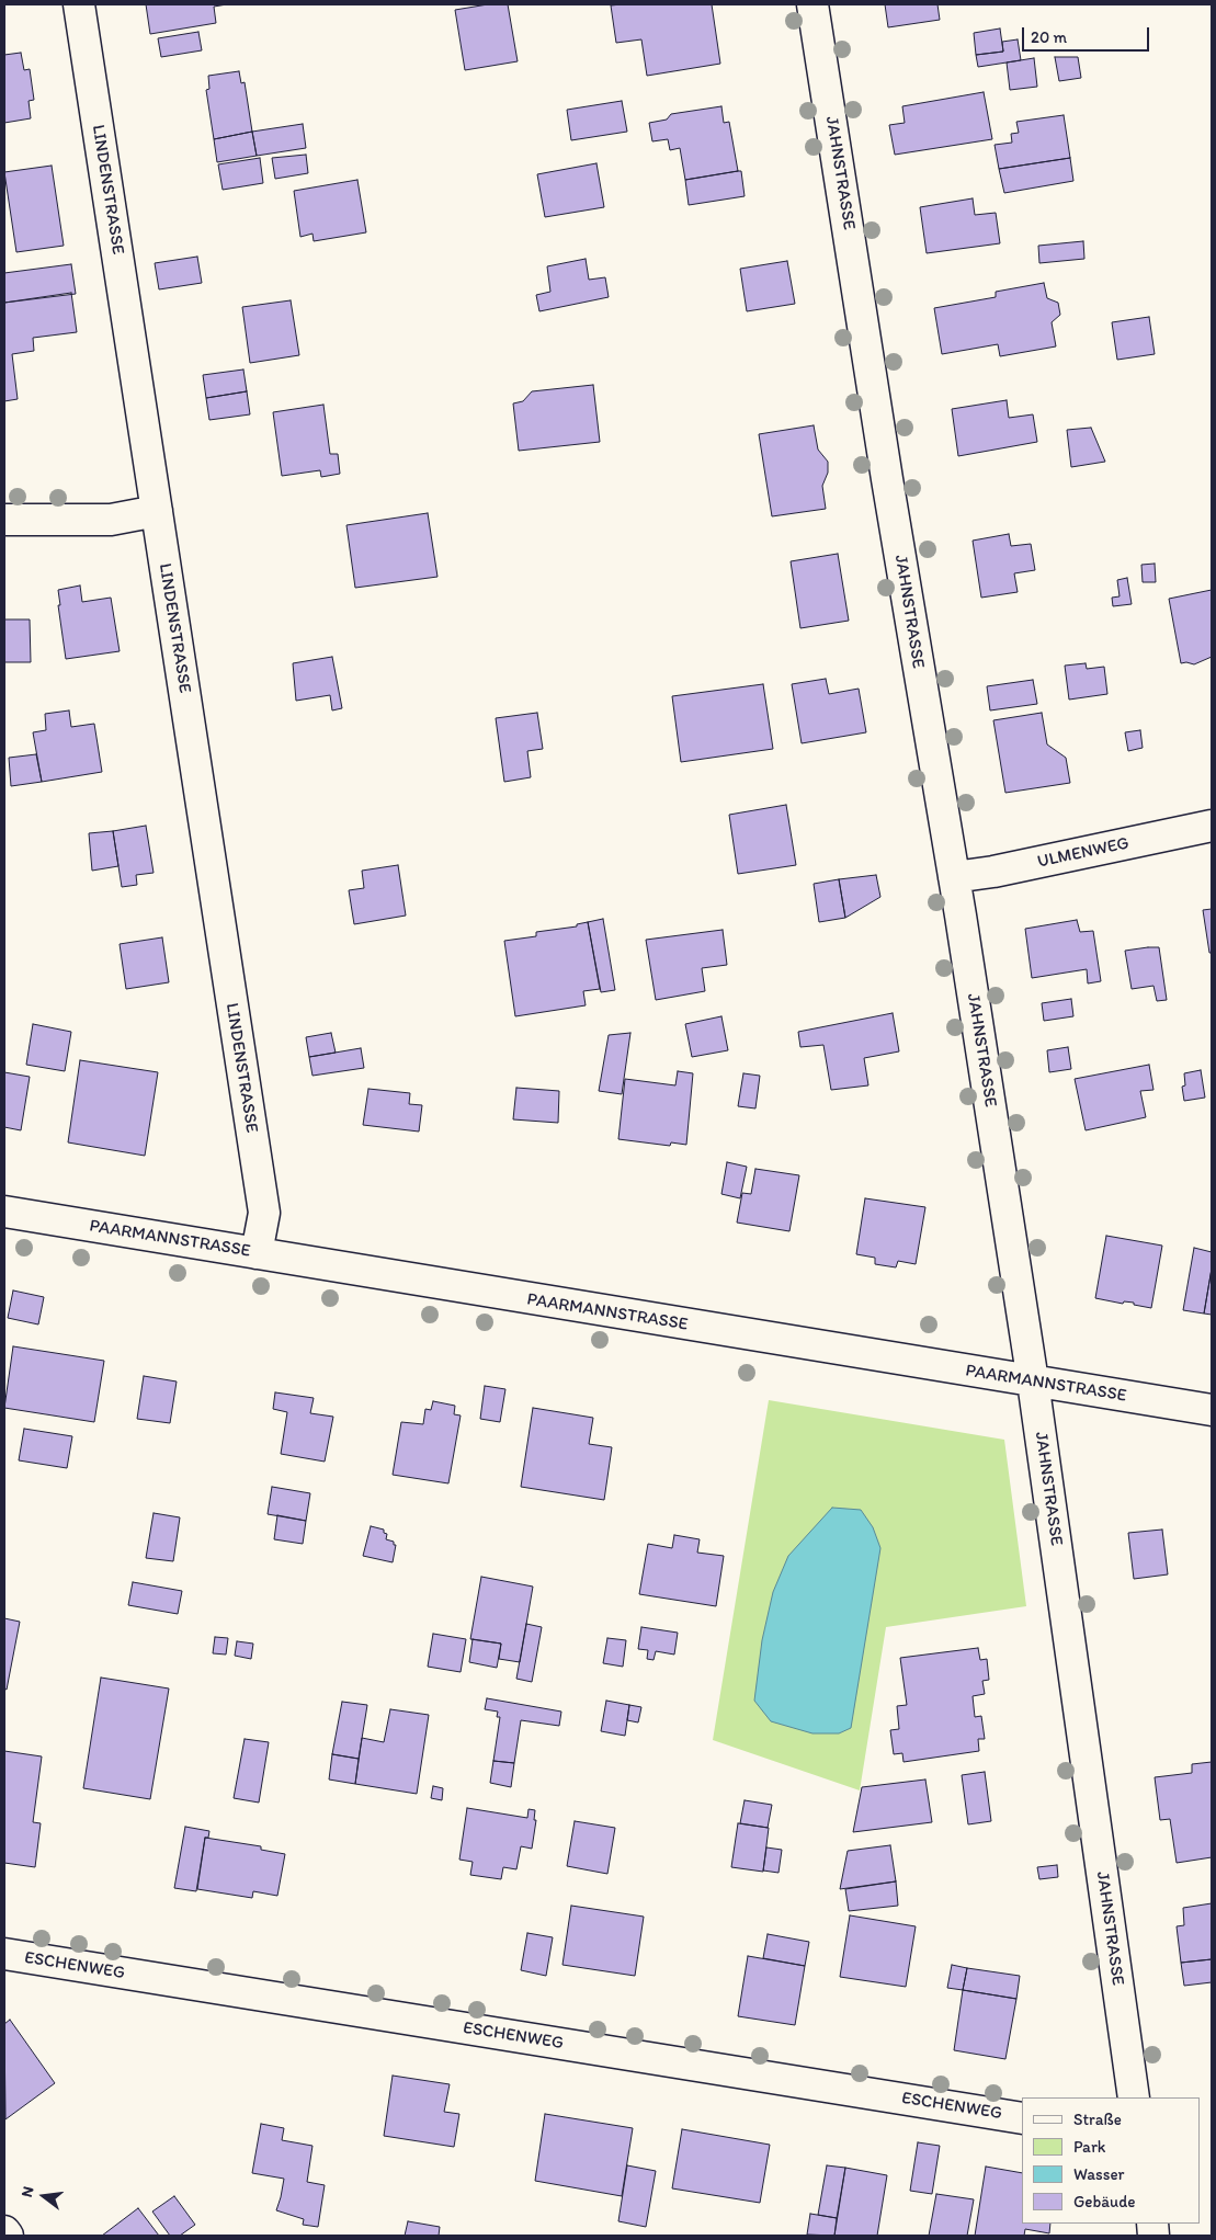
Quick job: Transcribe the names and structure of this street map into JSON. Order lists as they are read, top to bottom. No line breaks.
{"streets":{"street":["JAHNSTRASSE","LINDENSTRASSE","ULMENWEG","PAARMANNSTRASSE","ESCHENWEG"]},"crossings":[["JAHNSTRASSE","ULMENWEG"],["JAHNSTRASSE","PAARMANNSTRASSE"],["LINDENSTRASSE","PAARMANNSTRASSE"]],"legend":["Straße","Park","Wasser","Gebäude"],"scale_bar":"20 m","north":"left"}
